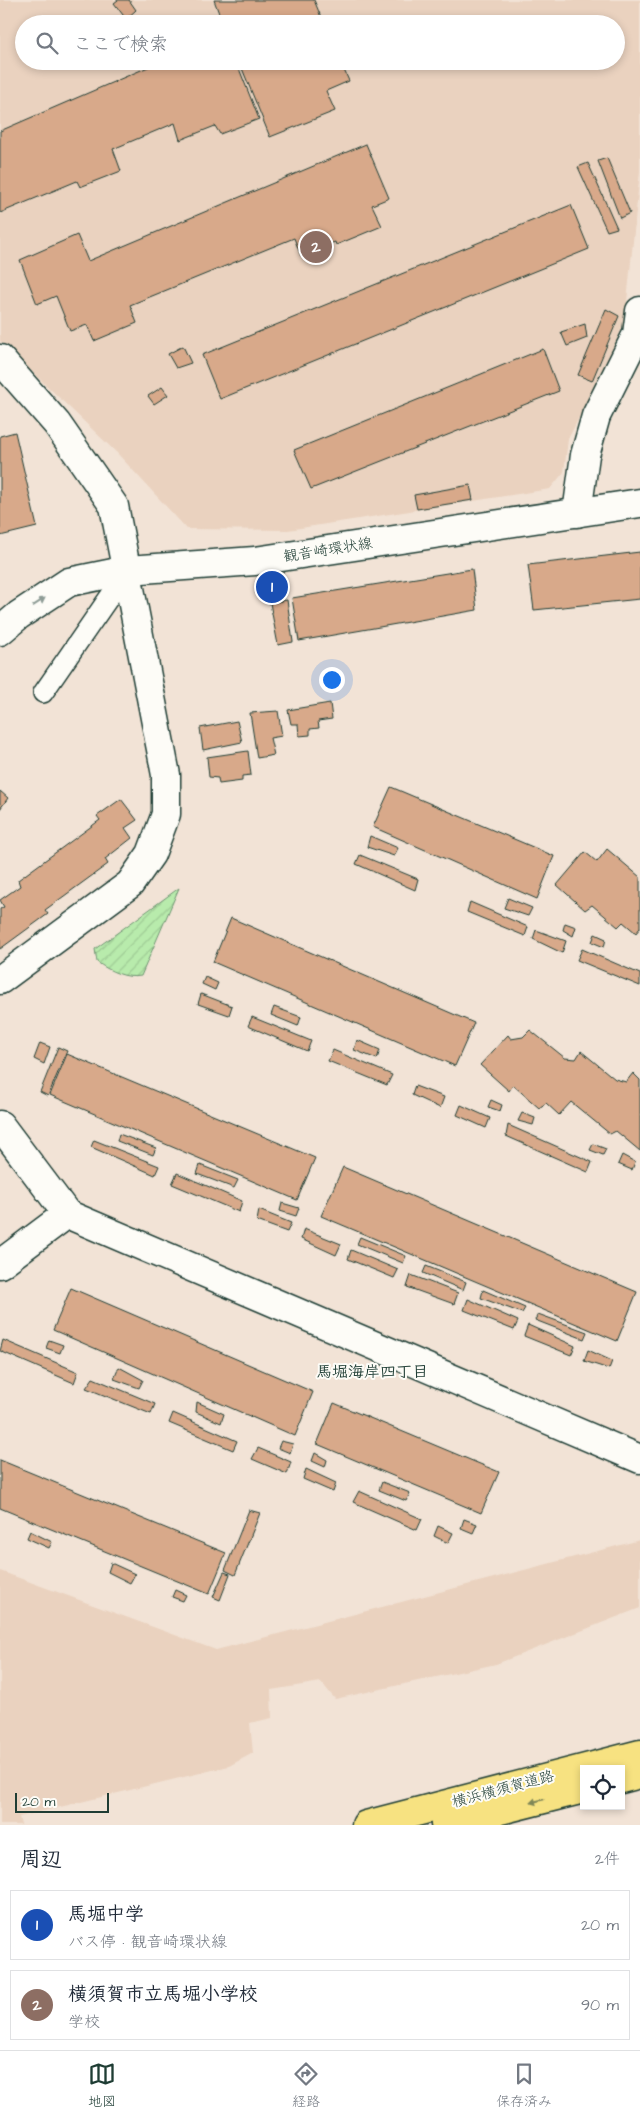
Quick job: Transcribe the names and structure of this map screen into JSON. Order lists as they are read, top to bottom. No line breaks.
{"streets":{"highway":["横浜横須賀道路"],"street":["観音崎環状線"]},"districts":["馬堀海岸四丁目"],"scale_bar":"20 m","page":{"search":"ここで検索","pins":["2","1"],"scale":"20 m","heading":["周辺","2件"],"list":[{"mark":"1","name":"馬堀中学","note":"バス停 · 観音崎環状線","value":"20 m"},{"mark":"2","name":"横須賀市立馬堀小学校","note":"学校","value":"90 m"}],"nav":["地図","経路","保存済み"]}}
